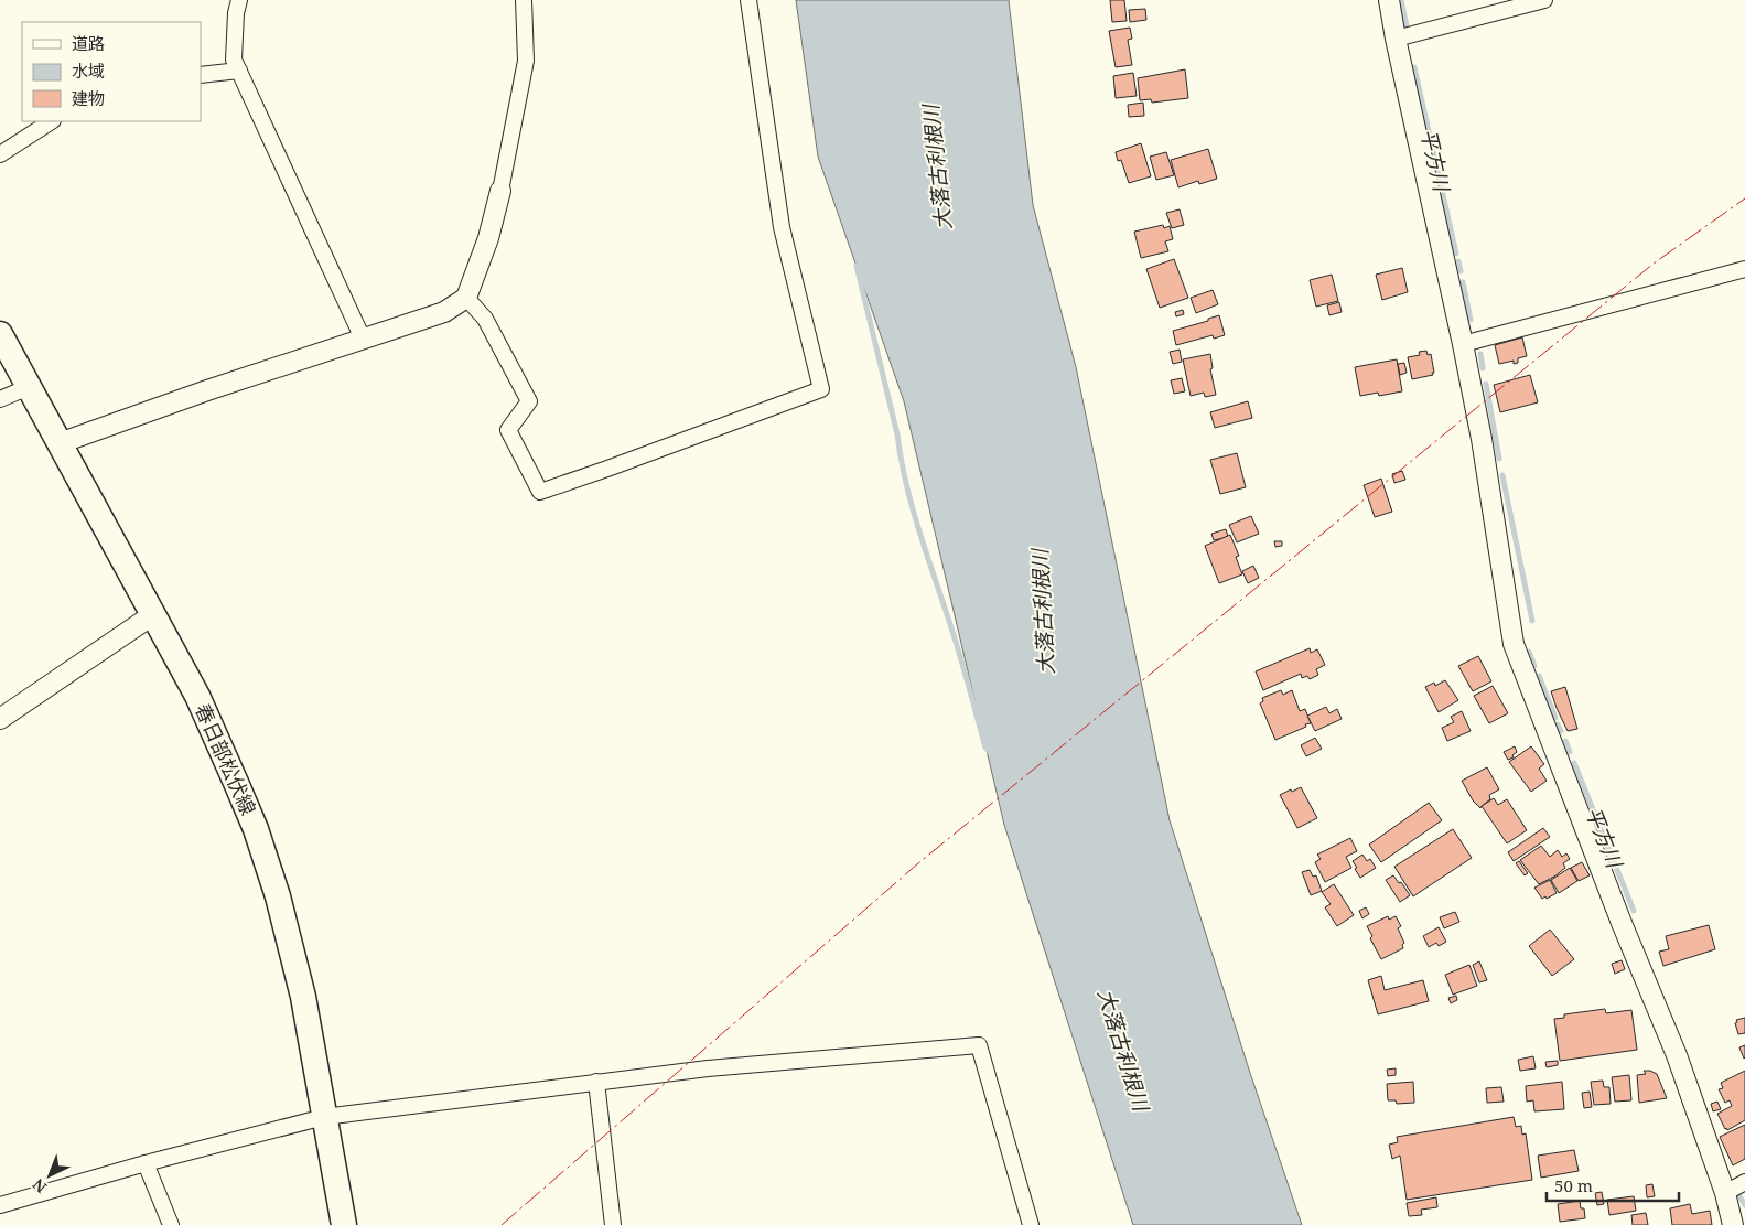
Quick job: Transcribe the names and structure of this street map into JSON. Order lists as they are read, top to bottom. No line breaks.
{"streets":{"main road":["春日部松伏線"]},"water":["平方川","大落古利根川"],"legend":["道路","水域","建物"],"scale_bar":"50 m","north":"bottom left"}
